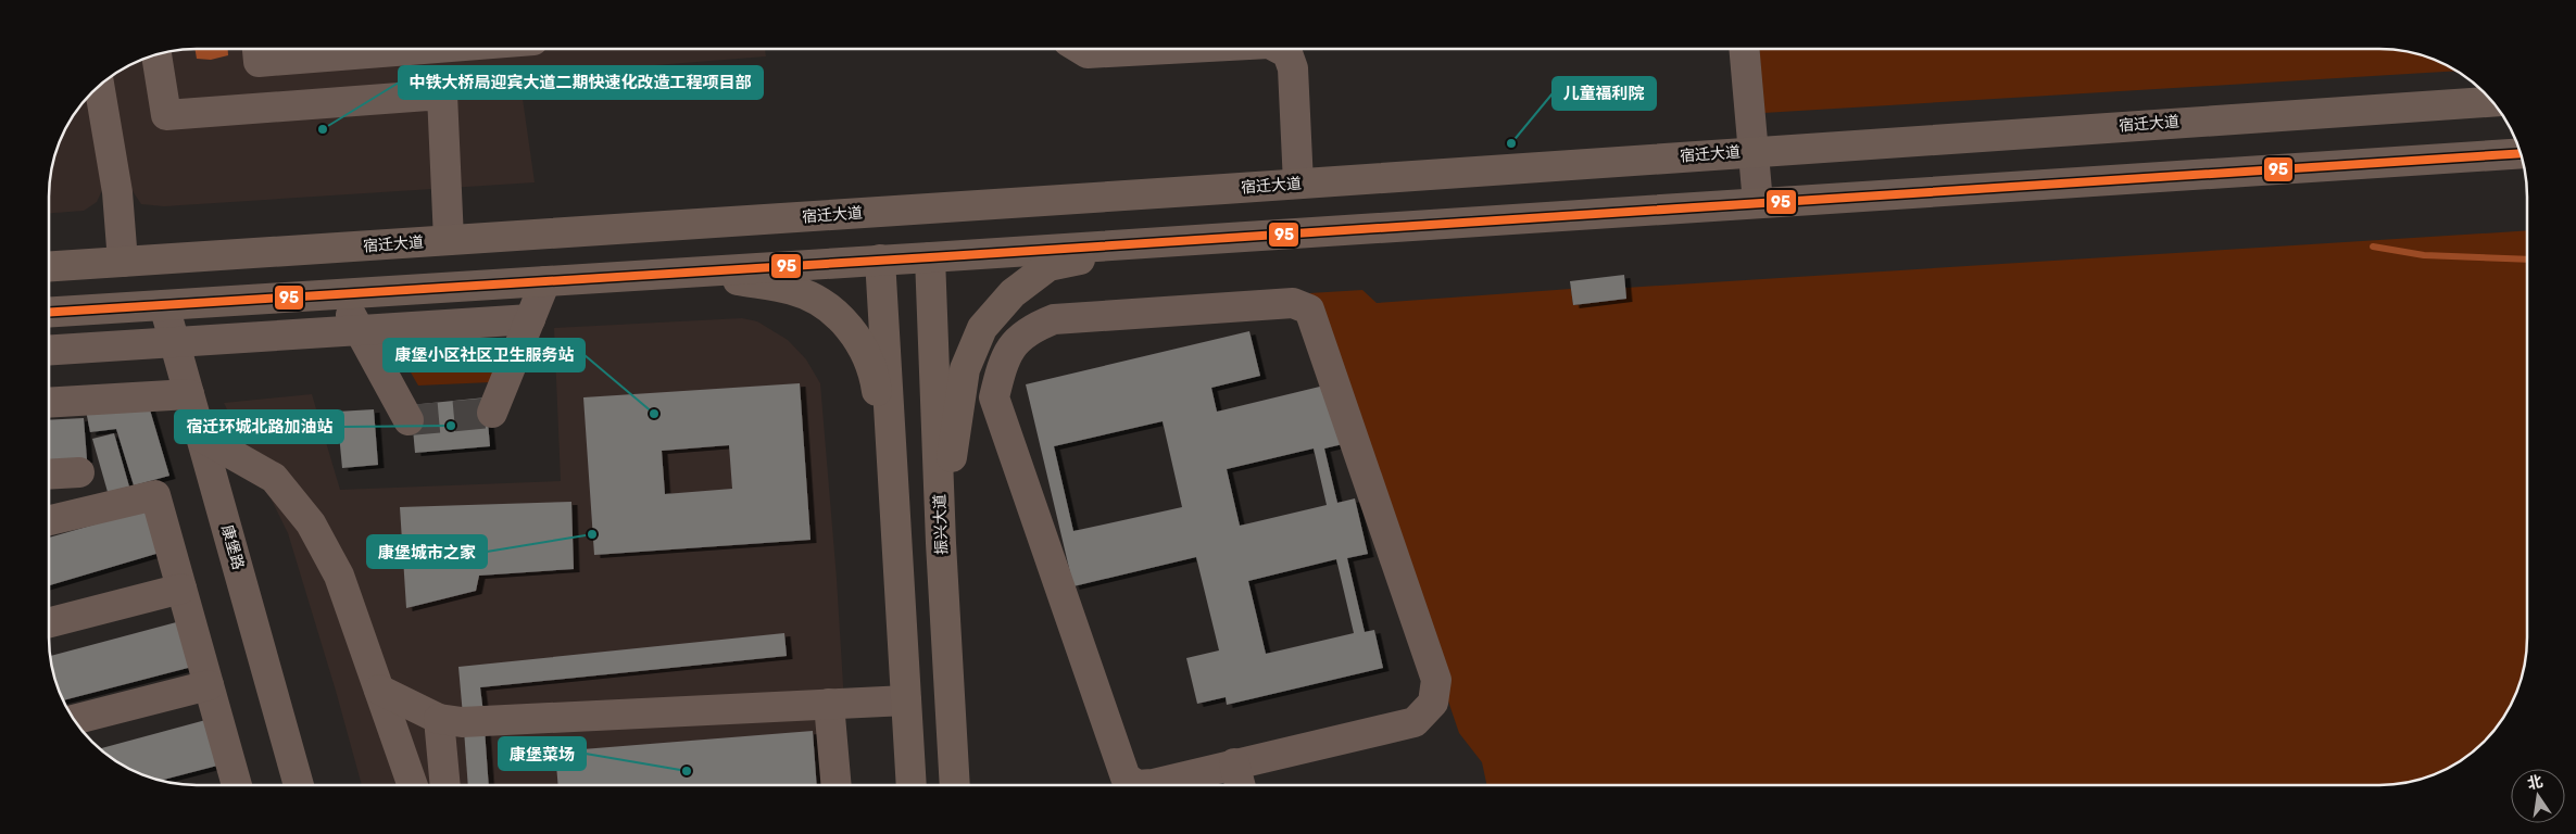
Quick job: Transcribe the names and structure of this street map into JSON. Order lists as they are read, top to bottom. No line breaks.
{"streets":{"main road":["宿迁大道","振兴大道"],"street":["康堡路"]},"places":["中铁大桥局迎宾大道二期快速化改造工程项目部","儿童福利院","康堡小区社区卫生服务站","宿迁环城北路加油站","康堡城市之家","康堡菜场"],"lines":["transit line 95"],"north":"top"}
